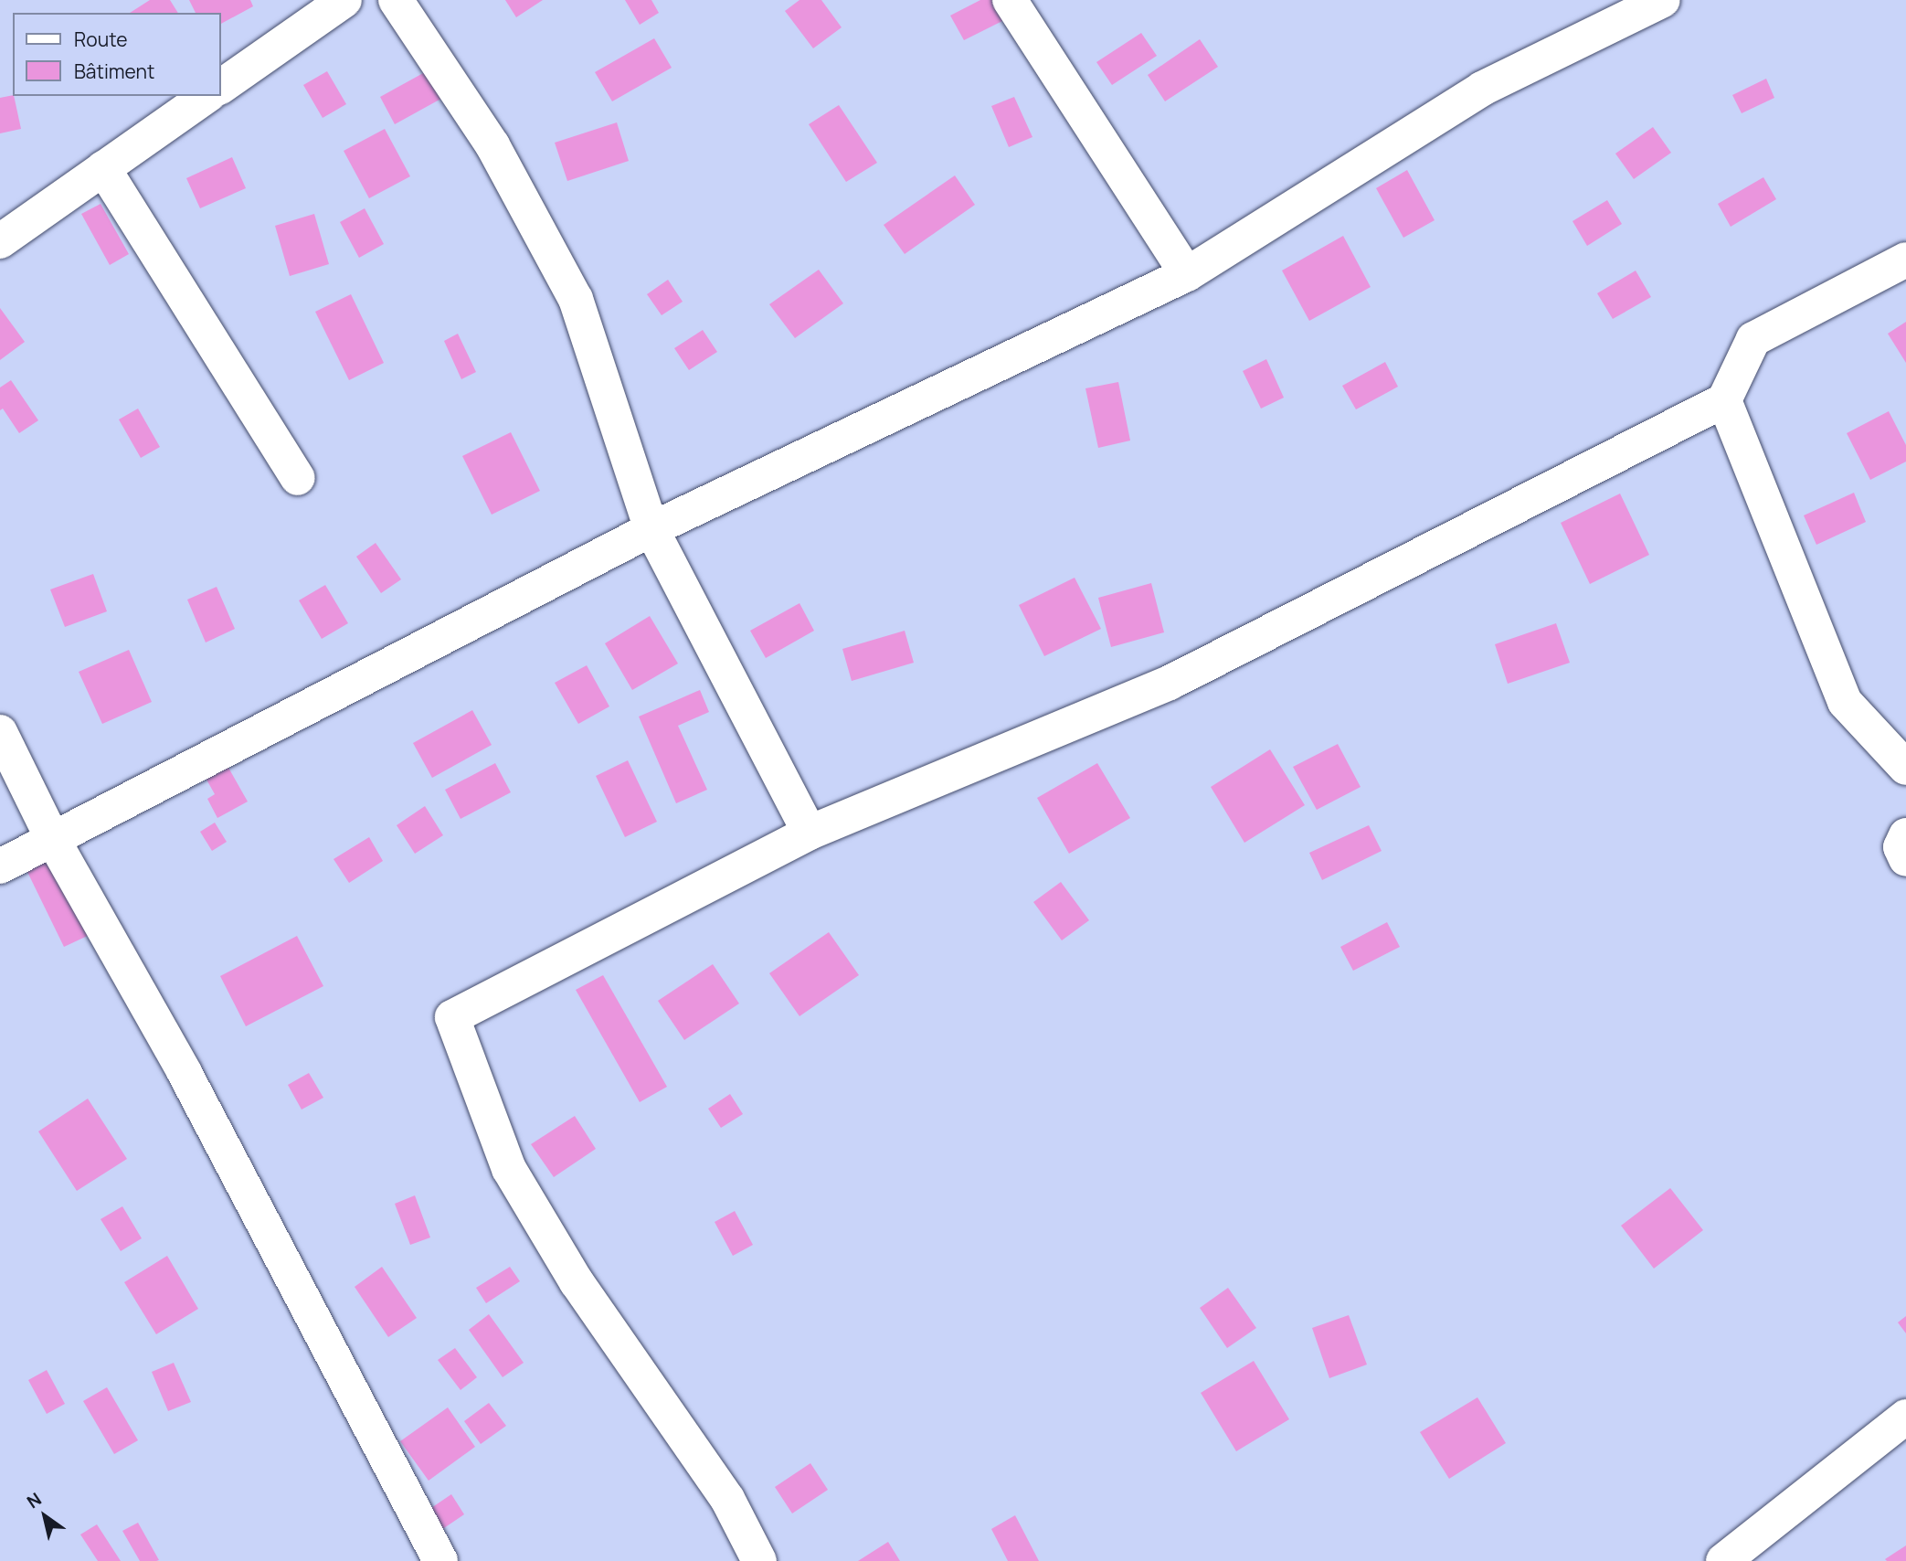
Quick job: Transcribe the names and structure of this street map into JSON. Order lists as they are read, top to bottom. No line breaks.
{"legend":["Route","Bâtiment"],"north":"top left"}
